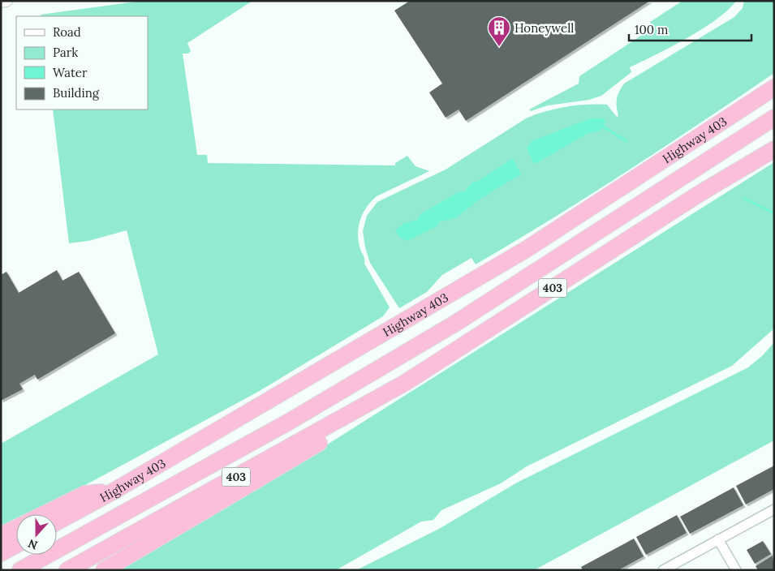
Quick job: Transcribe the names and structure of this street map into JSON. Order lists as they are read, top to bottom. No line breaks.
{"streets":{"highway":["Highway 403","403"]},"places":{"building":["Honeywell"]},"legend":["Road","Park","Water","Building"],"scale_bar":"100 m","north":"bottom"}
